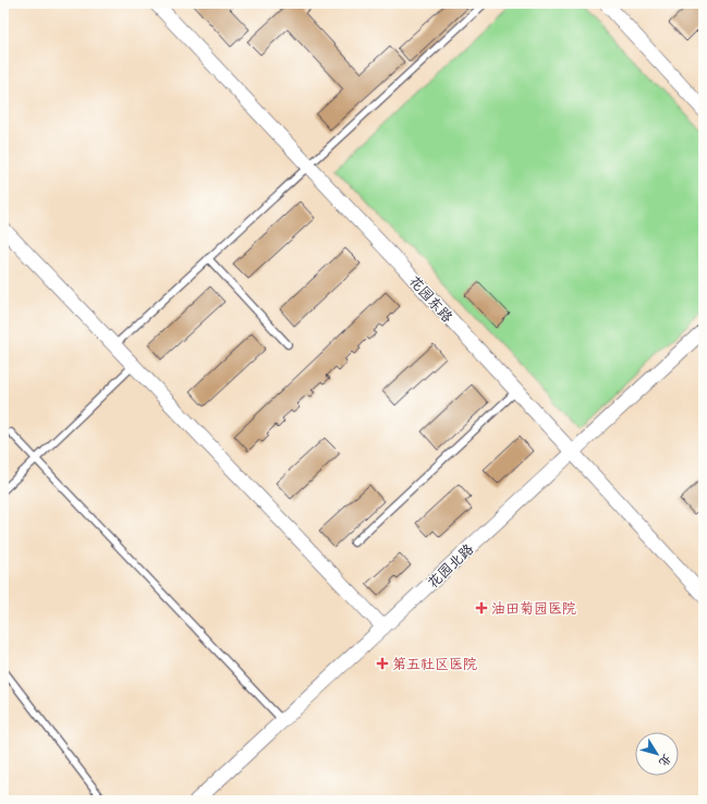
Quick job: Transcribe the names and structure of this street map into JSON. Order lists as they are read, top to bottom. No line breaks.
{"streets":{"street":["花园东路","花园北路"]},"crossings":[["花园东路","花园北路"]],"places":{"health":["油田菊园医院","第五社区医院"]},"north":"bottom right"}
